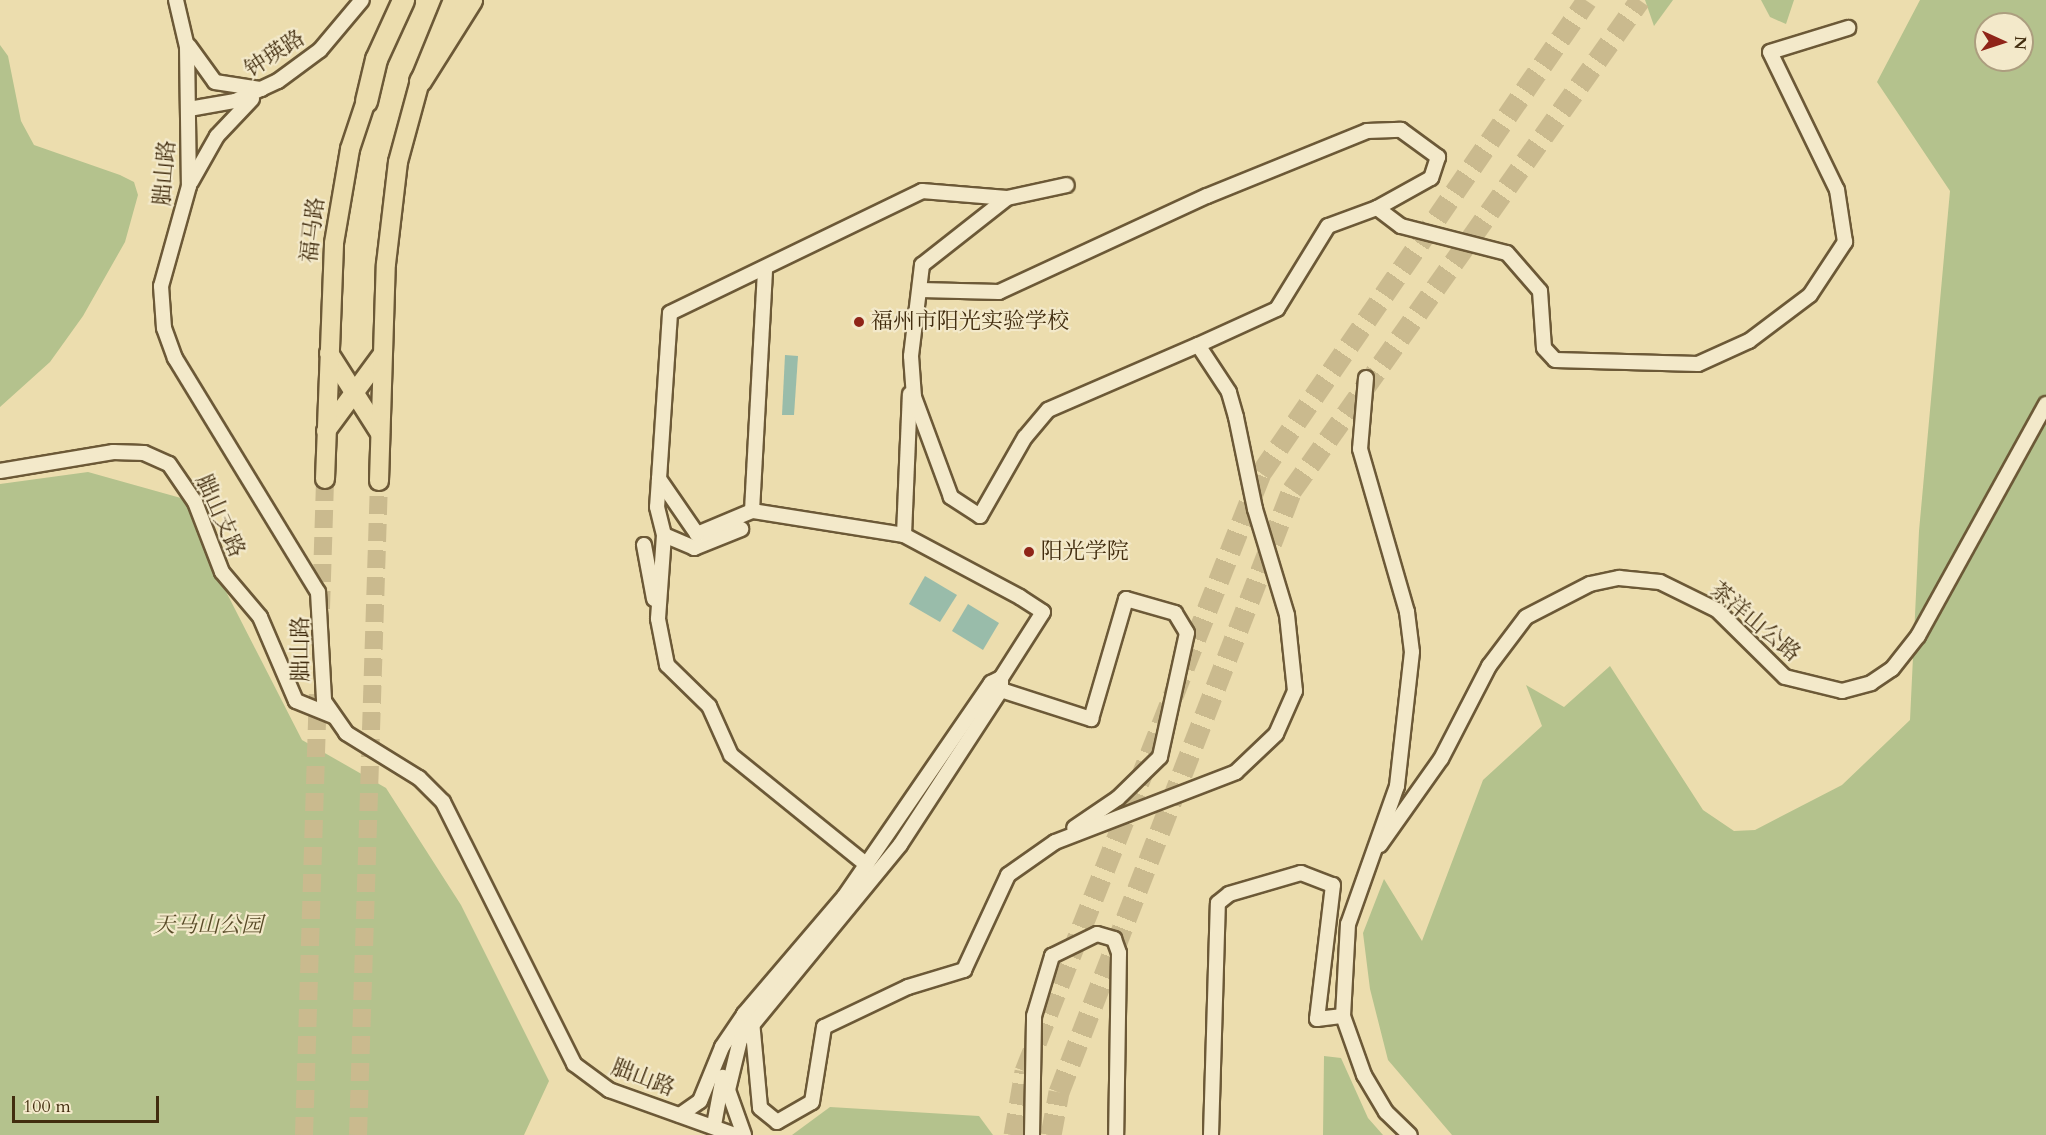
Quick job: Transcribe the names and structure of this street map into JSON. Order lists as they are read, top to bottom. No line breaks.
{"streets":{"main road":["福马路"],"street":["钟瑛路","胐山路","胐山支路","茶洋山公路"]},"crossings":[["钟瑛路","胐山路"],["胐山路","胐山支路"]],"parks":["天马山公园"],"places":["福州市阳光实验学校","阳光学院"],"scale_bar":"100 m","north":"right"}
